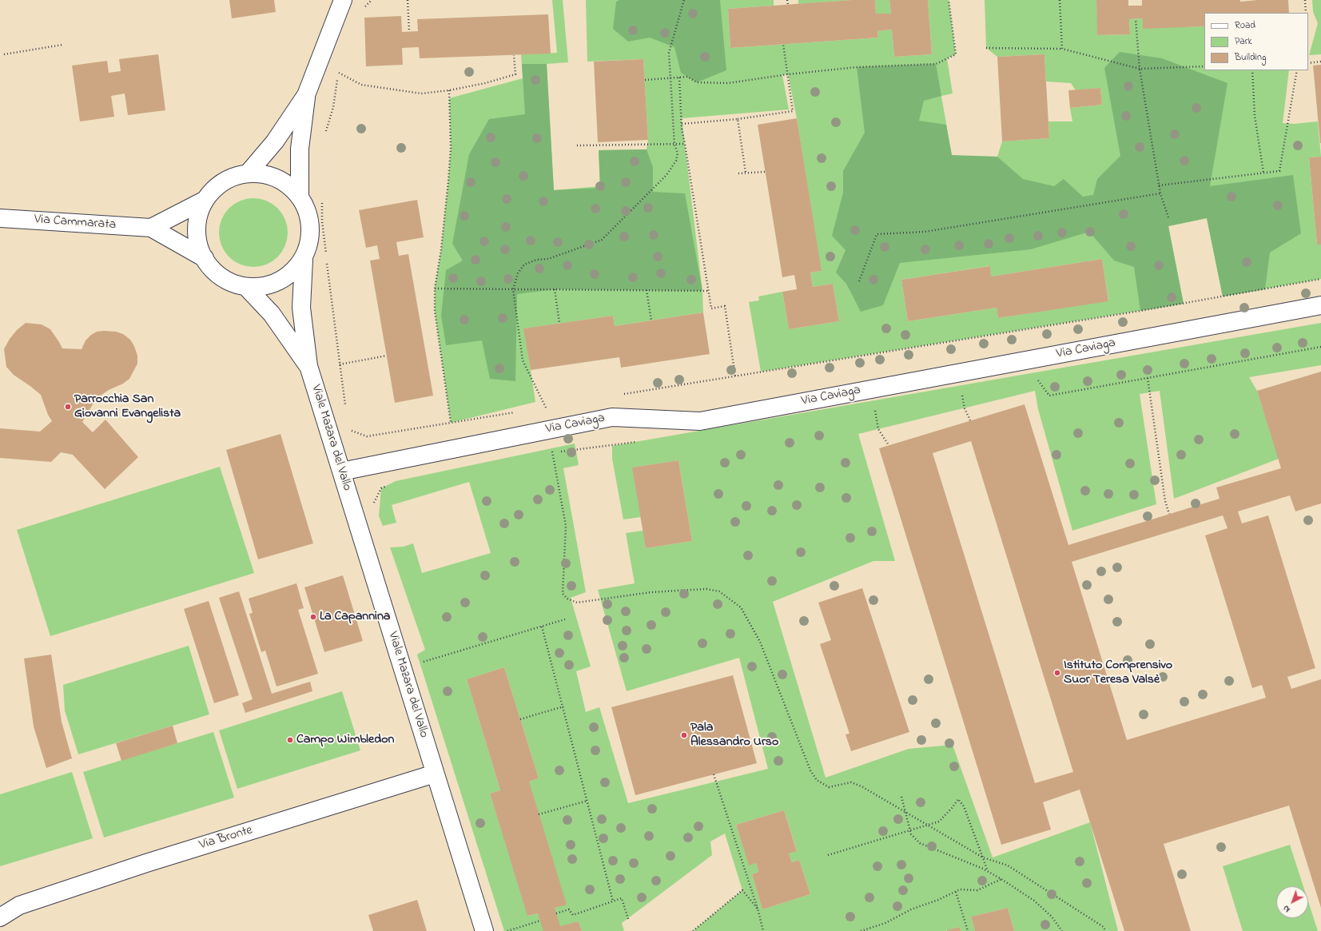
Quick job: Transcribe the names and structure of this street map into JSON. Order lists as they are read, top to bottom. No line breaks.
{"streets":{"street":["Via Cammarata","Via Caviaga","Viale Mazara del Vallo","Via Bronte"]},"crossings":[["Via Caviaga","Viale Mazara del Vallo"],["Viale Mazara del Vallo","Via Bronte"]],"places":["Parrocchia San Giovanni Evangelista","La Capannina","Istituto Comprensivo Suor Teresa Valsè","Pala Alessandro Urso","Campo Wimbledon"],"legend":["Road","Park","Building"],"north":"bottom left"}
